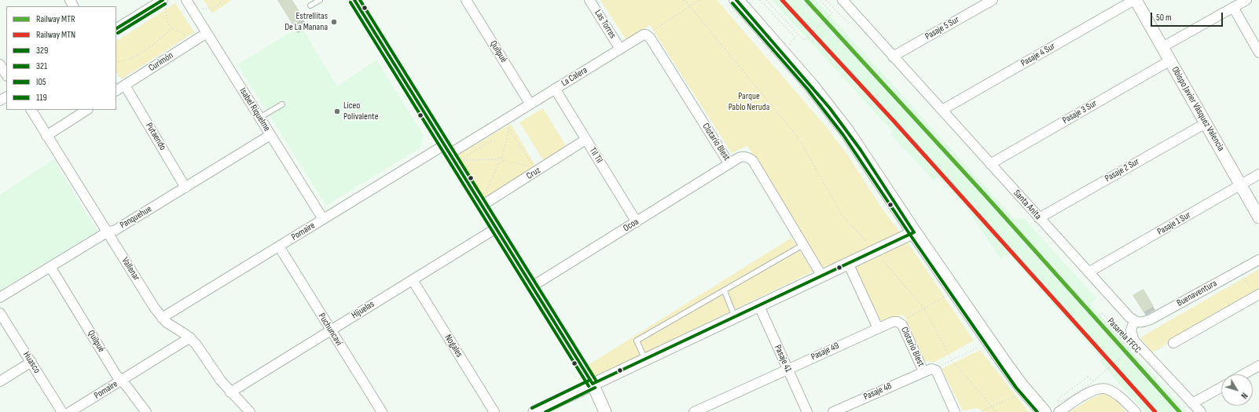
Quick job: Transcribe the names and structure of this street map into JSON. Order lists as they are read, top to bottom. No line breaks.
{"streets":{"street":["Las Torres","Pasaje 5 Sur","Quilpué","Pasaje 4 Sur","Curimón","La Calera","Obispo Javier Vásquez Valencia","Isabel Riquelme","Pasaje 3 Sur","Putaendo","Clotario Blest","Til Til","Pasaje 2 Sur","Cruz","Santa Anita","Panquehue","Pasaje 1 Sur","Ocoa","Pomaire","Vallenar","Buenaventura","Hijuelas","Puchuncaví","Nogales","Pasaje 49","Pasaje 41","Huasco","Pasaje 48"],"path":["Pasarela FFCC"]},"crossings":[["Las Torres","La Calera"],["Pasaje 5 Sur","Santa Anita"],["Quilpué","La Calera"],["Quilpué","Panquehue"],["Quilpué","Pomaire"],["Pasaje 4 Sur","Obispo Javier Vásquez Valencia"],["Pasaje 4 Sur","Santa Anita"],["Curimón","Isabel Riquelme"],["Curimón","Putaendo"],["La Calera","Clotario Blest"],["La Calera","Til Til"],["Obispo Javier Vásquez Valencia","Pasaje 3 Sur"],["Obispo Javier Vásquez Valencia","Pasaje 2 Sur"],["Obispo Javier Vásquez Valencia","Pasaje 1 Sur"],["Isabel Riquelme","Panquehue"],["Isabel Riquelme","Pomaire"],["Pasaje 3 Sur","Santa Anita"],["Putaendo","Panquehue"],["Clotario Blest","Ocoa"],["Clotario Blest","Pasaje 49"],["Clotario Blest","Pasaje 48"],["Til Til","Cruz"],["Til Til","Ocoa"],["Pasaje 2 Sur","Santa Anita"],["Santa Anita","Pasaje 1 Sur"],["Santa Anita","Buenaventura"],["Panquehue","Vallenar"],["Pomaire","Vallenar"],["Pomaire","Puchuncaví"],["Vallenar","Hijuelas"],["Hijuelas","Puchuncaví"],["Hijuelas","Nogales"],["Pasaje 49","Pasaje 41"]],"parks":["Parque Pablo Neruda"],"places":["Estrellitas De La Manana","Liceo Polivalente"],"lines":["rail line MTR","rail line MTN","transit line 329","transit line I05","transit line 321","transit line 119"],"legend":["Railway MTR","Railway MTN","329","321","I05","119"],"scale_bar":"50 m","north":"bottom right"}
